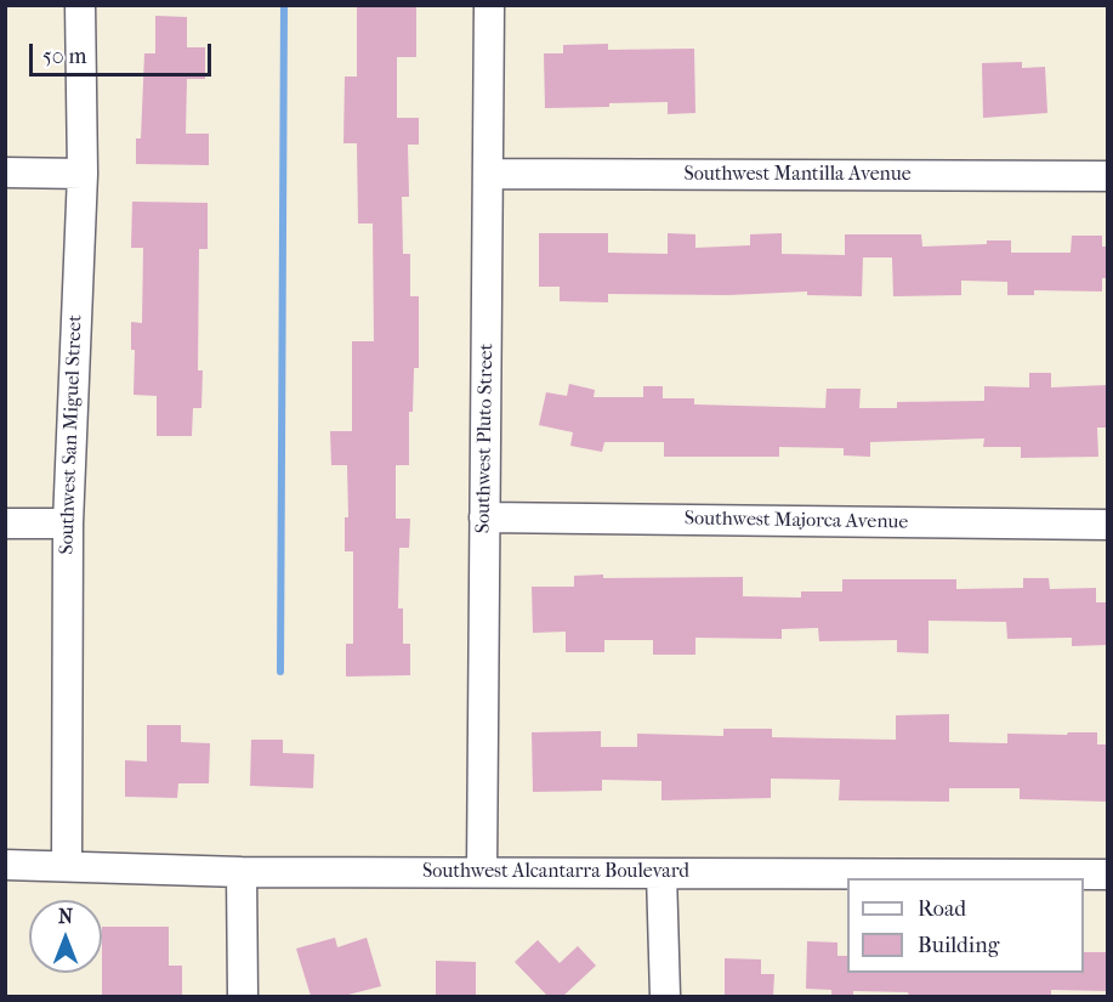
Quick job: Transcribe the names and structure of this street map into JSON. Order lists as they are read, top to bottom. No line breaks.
{"streets":{"street":["Southwest Mantilla Avenue","Southwest San Miguel Street","Southwest Pluto Street","Southwest Majorca Avenue","Southwest Alcantarra Boulevard"]},"crossings":[["Southwest Mantilla Avenue","Southwest Pluto Street"],["Southwest San Miguel Street","Southwest Alcantarra Boulevard"],["Southwest Pluto Street","Southwest Majorca Avenue"],["Southwest Pluto Street","Southwest Alcantarra Boulevard"]],"legend":["Road","Building"],"scale_bar":"50 m","north":"top"}
